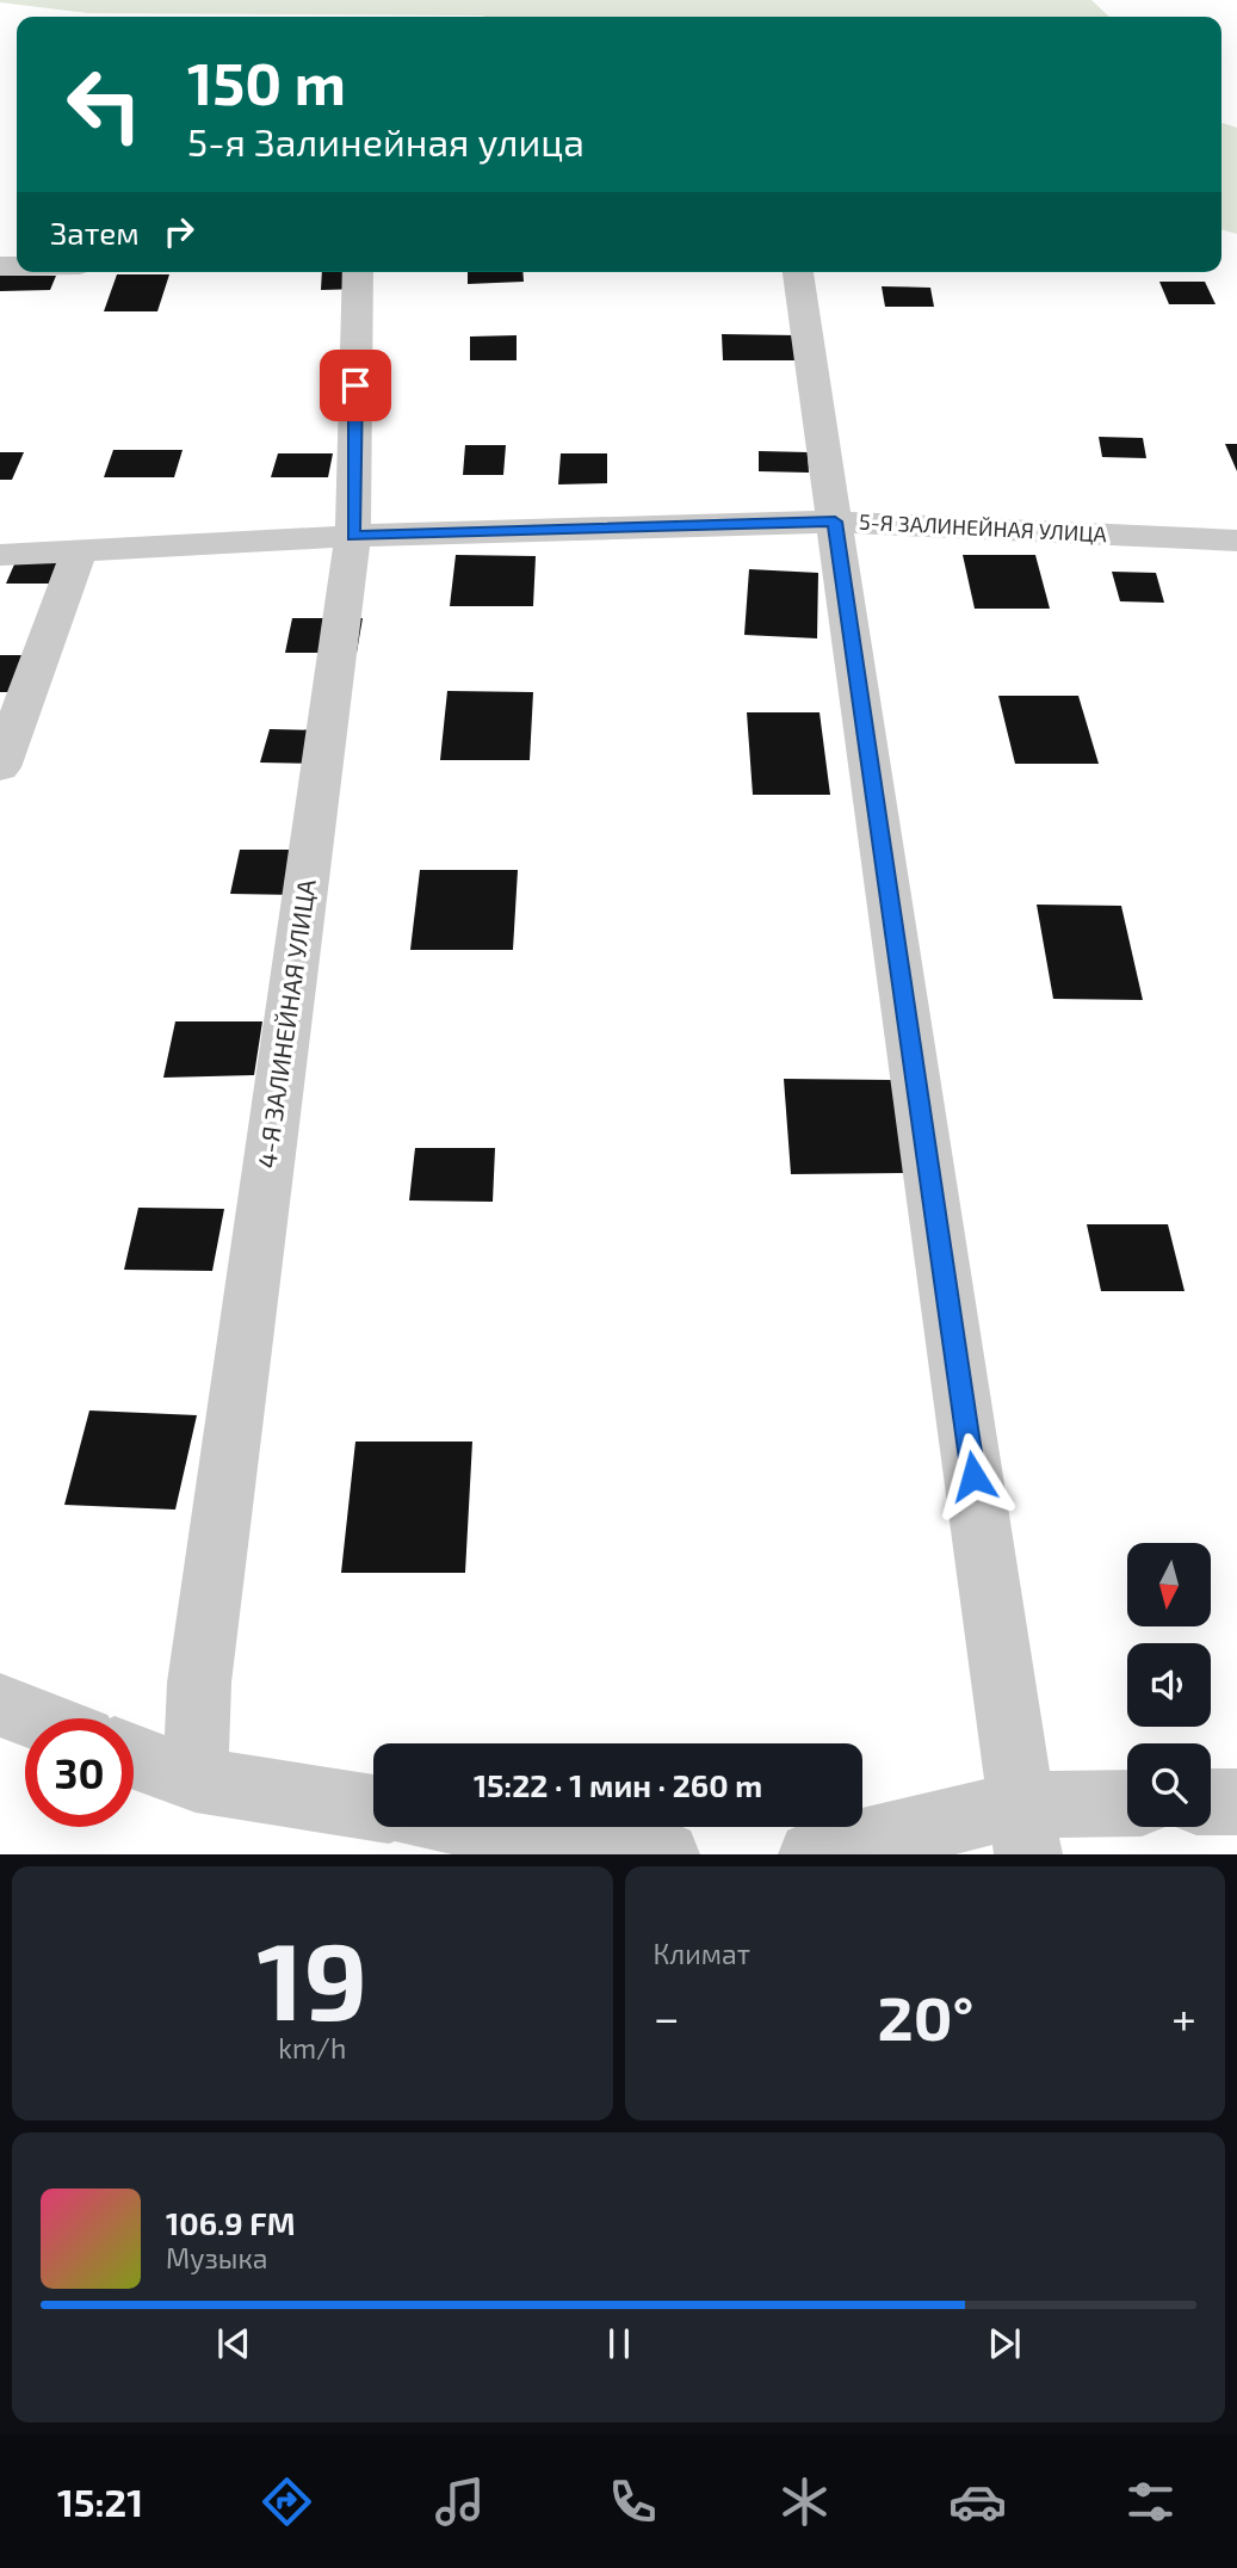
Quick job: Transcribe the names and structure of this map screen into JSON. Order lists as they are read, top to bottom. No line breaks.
{"streets":{"street":["5-Я ЗАЛИНЕЙНАЯ УЛИЦА","4-Я ЗАЛИНЕЙНАЯ УЛИЦА"]},"crossings":[["5-Я ЗАЛИНЕЙНАЯ УЛИЦА","4-Я ЗАЛИНЕЙНАЯ УЛИЦА"]],"north":"bottom","page":{"turn":["150 m","5-я Залинейная улица"],"then":"Затем","limit":"30","trip":"15:22 · 1 мин · 260 m","tile":[["19","km/h"],"Климат"],"heat":["−","20°","+"],"song":["106.9 FM","Музыка"],"tabs":"15:21"}}
